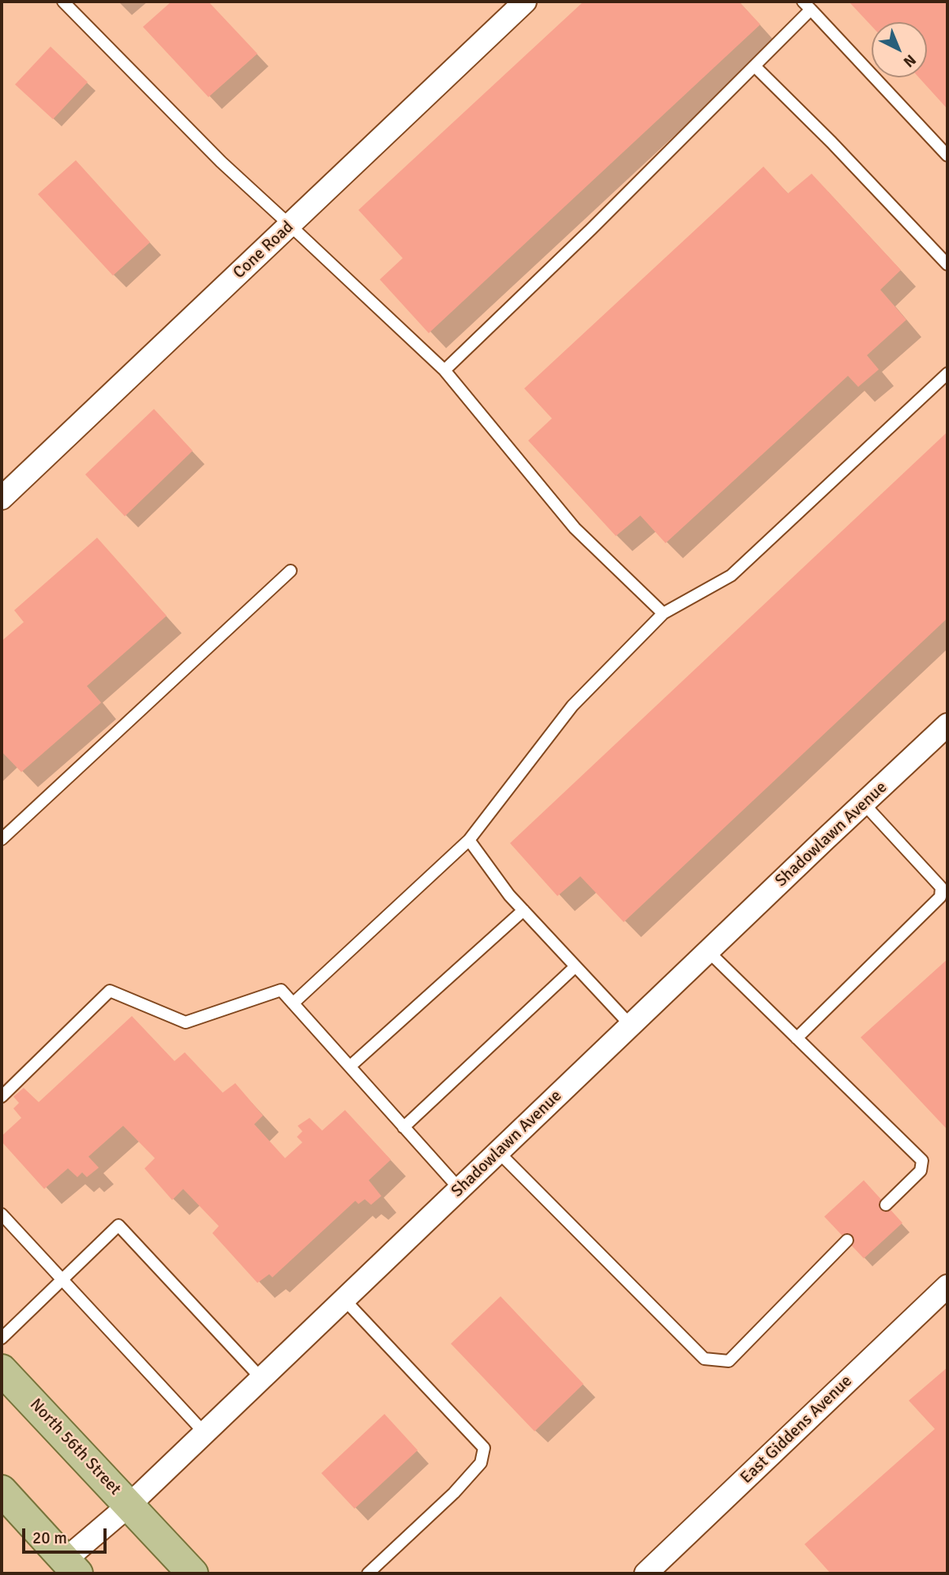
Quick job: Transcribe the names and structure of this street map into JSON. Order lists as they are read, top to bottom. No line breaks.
{"streets":{"main road":["North 56th Street"],"street":["Cone Road","Shadowlawn Avenue","East Giddens Avenue"]},"crossings":[["Shadowlawn Avenue","North 56th Street"]],"scale_bar":"20 m","north":"bottom right"}
